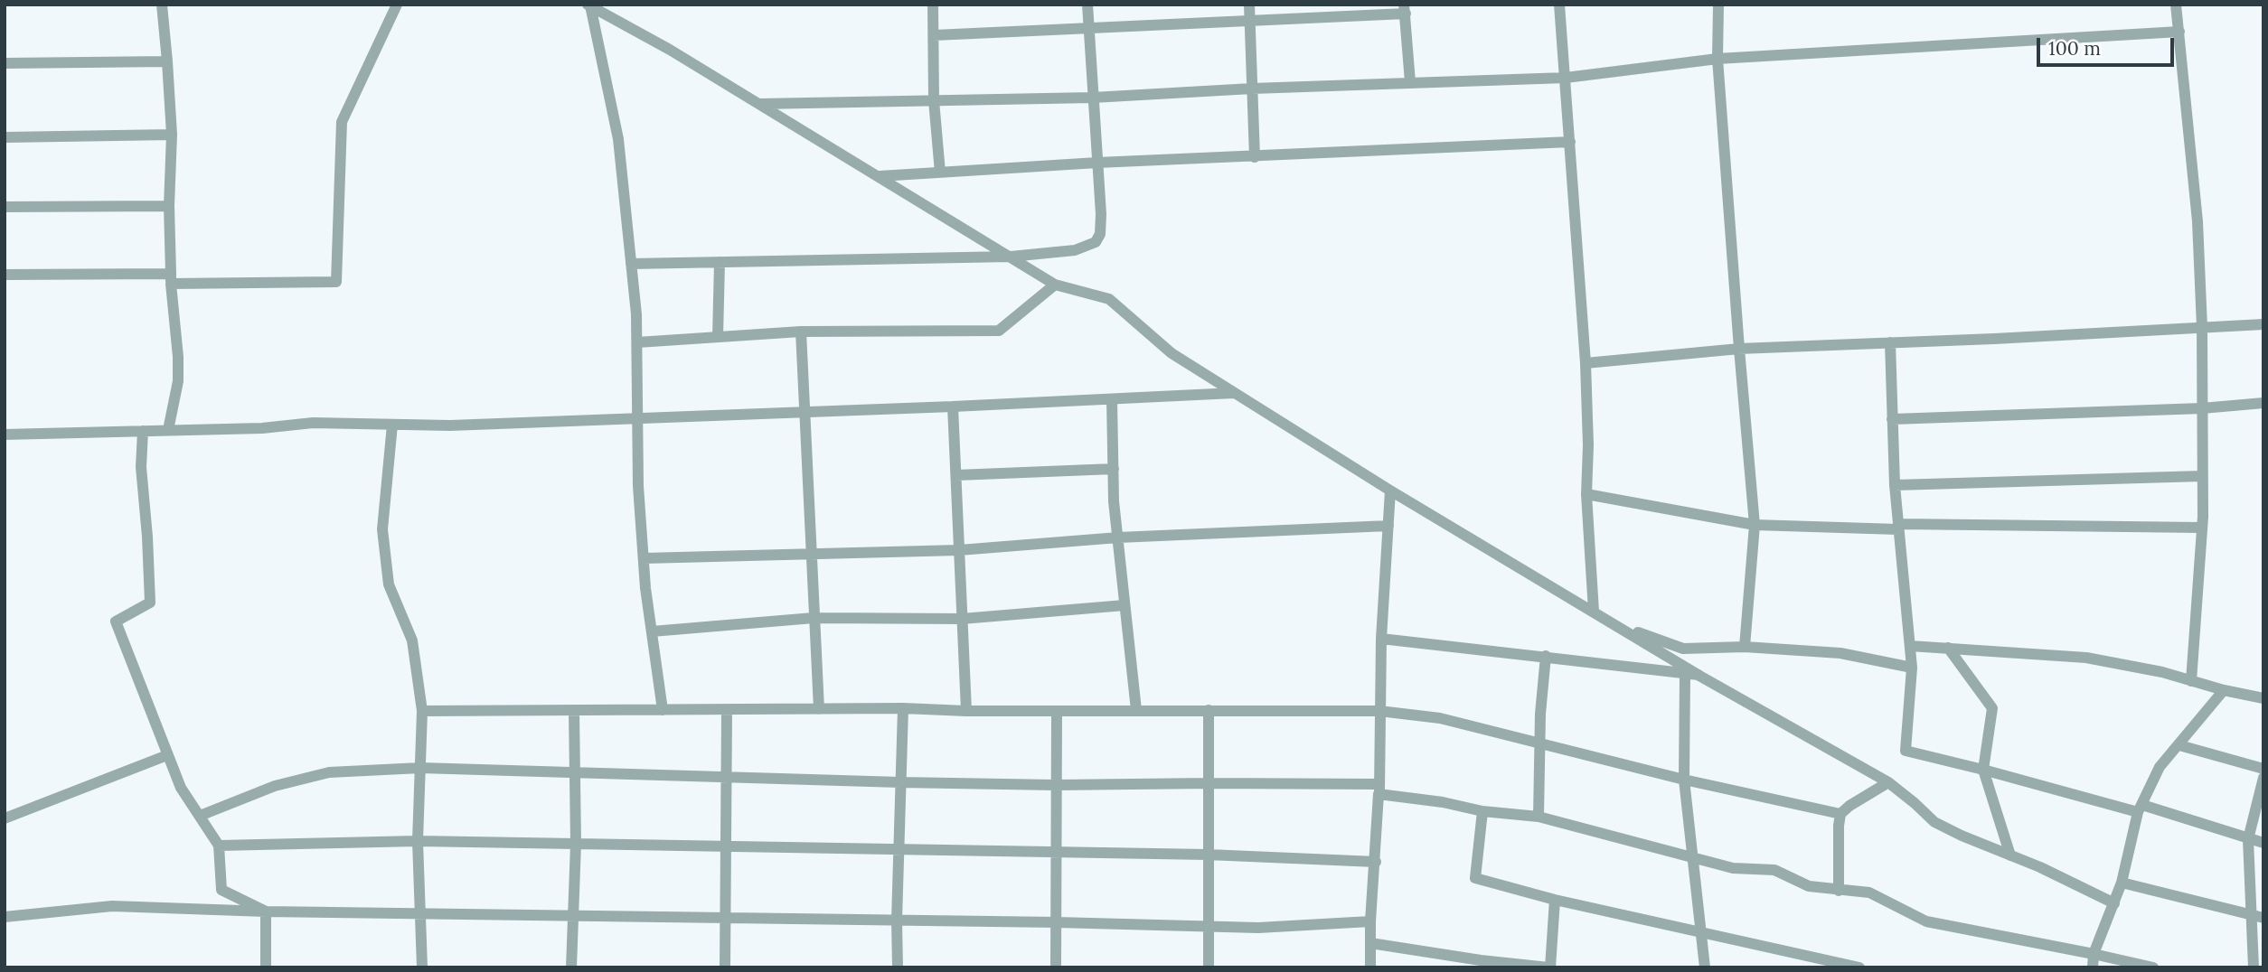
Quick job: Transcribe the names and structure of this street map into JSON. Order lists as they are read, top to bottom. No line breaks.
{"scale_bar":"100 m"}
